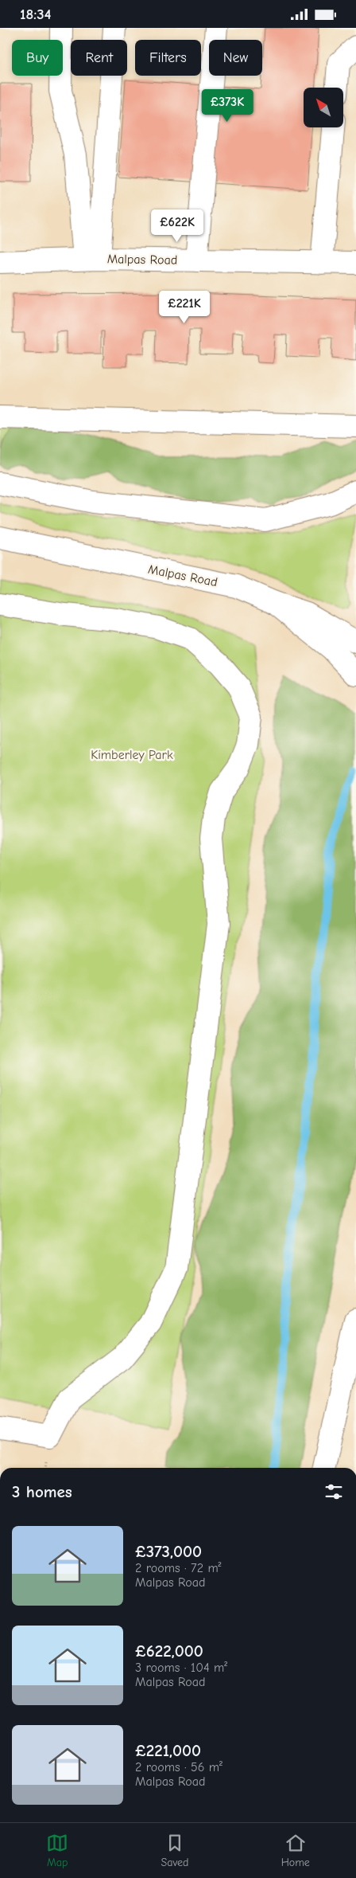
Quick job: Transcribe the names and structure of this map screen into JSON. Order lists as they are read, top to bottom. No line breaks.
{"streets":{"main road":["Malpas Road"]},"parks":["Kimberley Park"],"north":"top left","page":{"status":"18:34","chip":["Buy","Rent","Filters","New"],"price":["£373K","£622K","£221K"],"heading":"3 homes","list":[{"name":"£373,000","note":"2 rooms · 72 m² · Malpas Road"},{"name":"£622,000","note":"3 rooms · 104 m² · Malpas Road"},{"name":"£221,000","note":"2 rooms · 56 m² · Malpas Road"}],"tabs":["Map","Saved","Home"]}}
